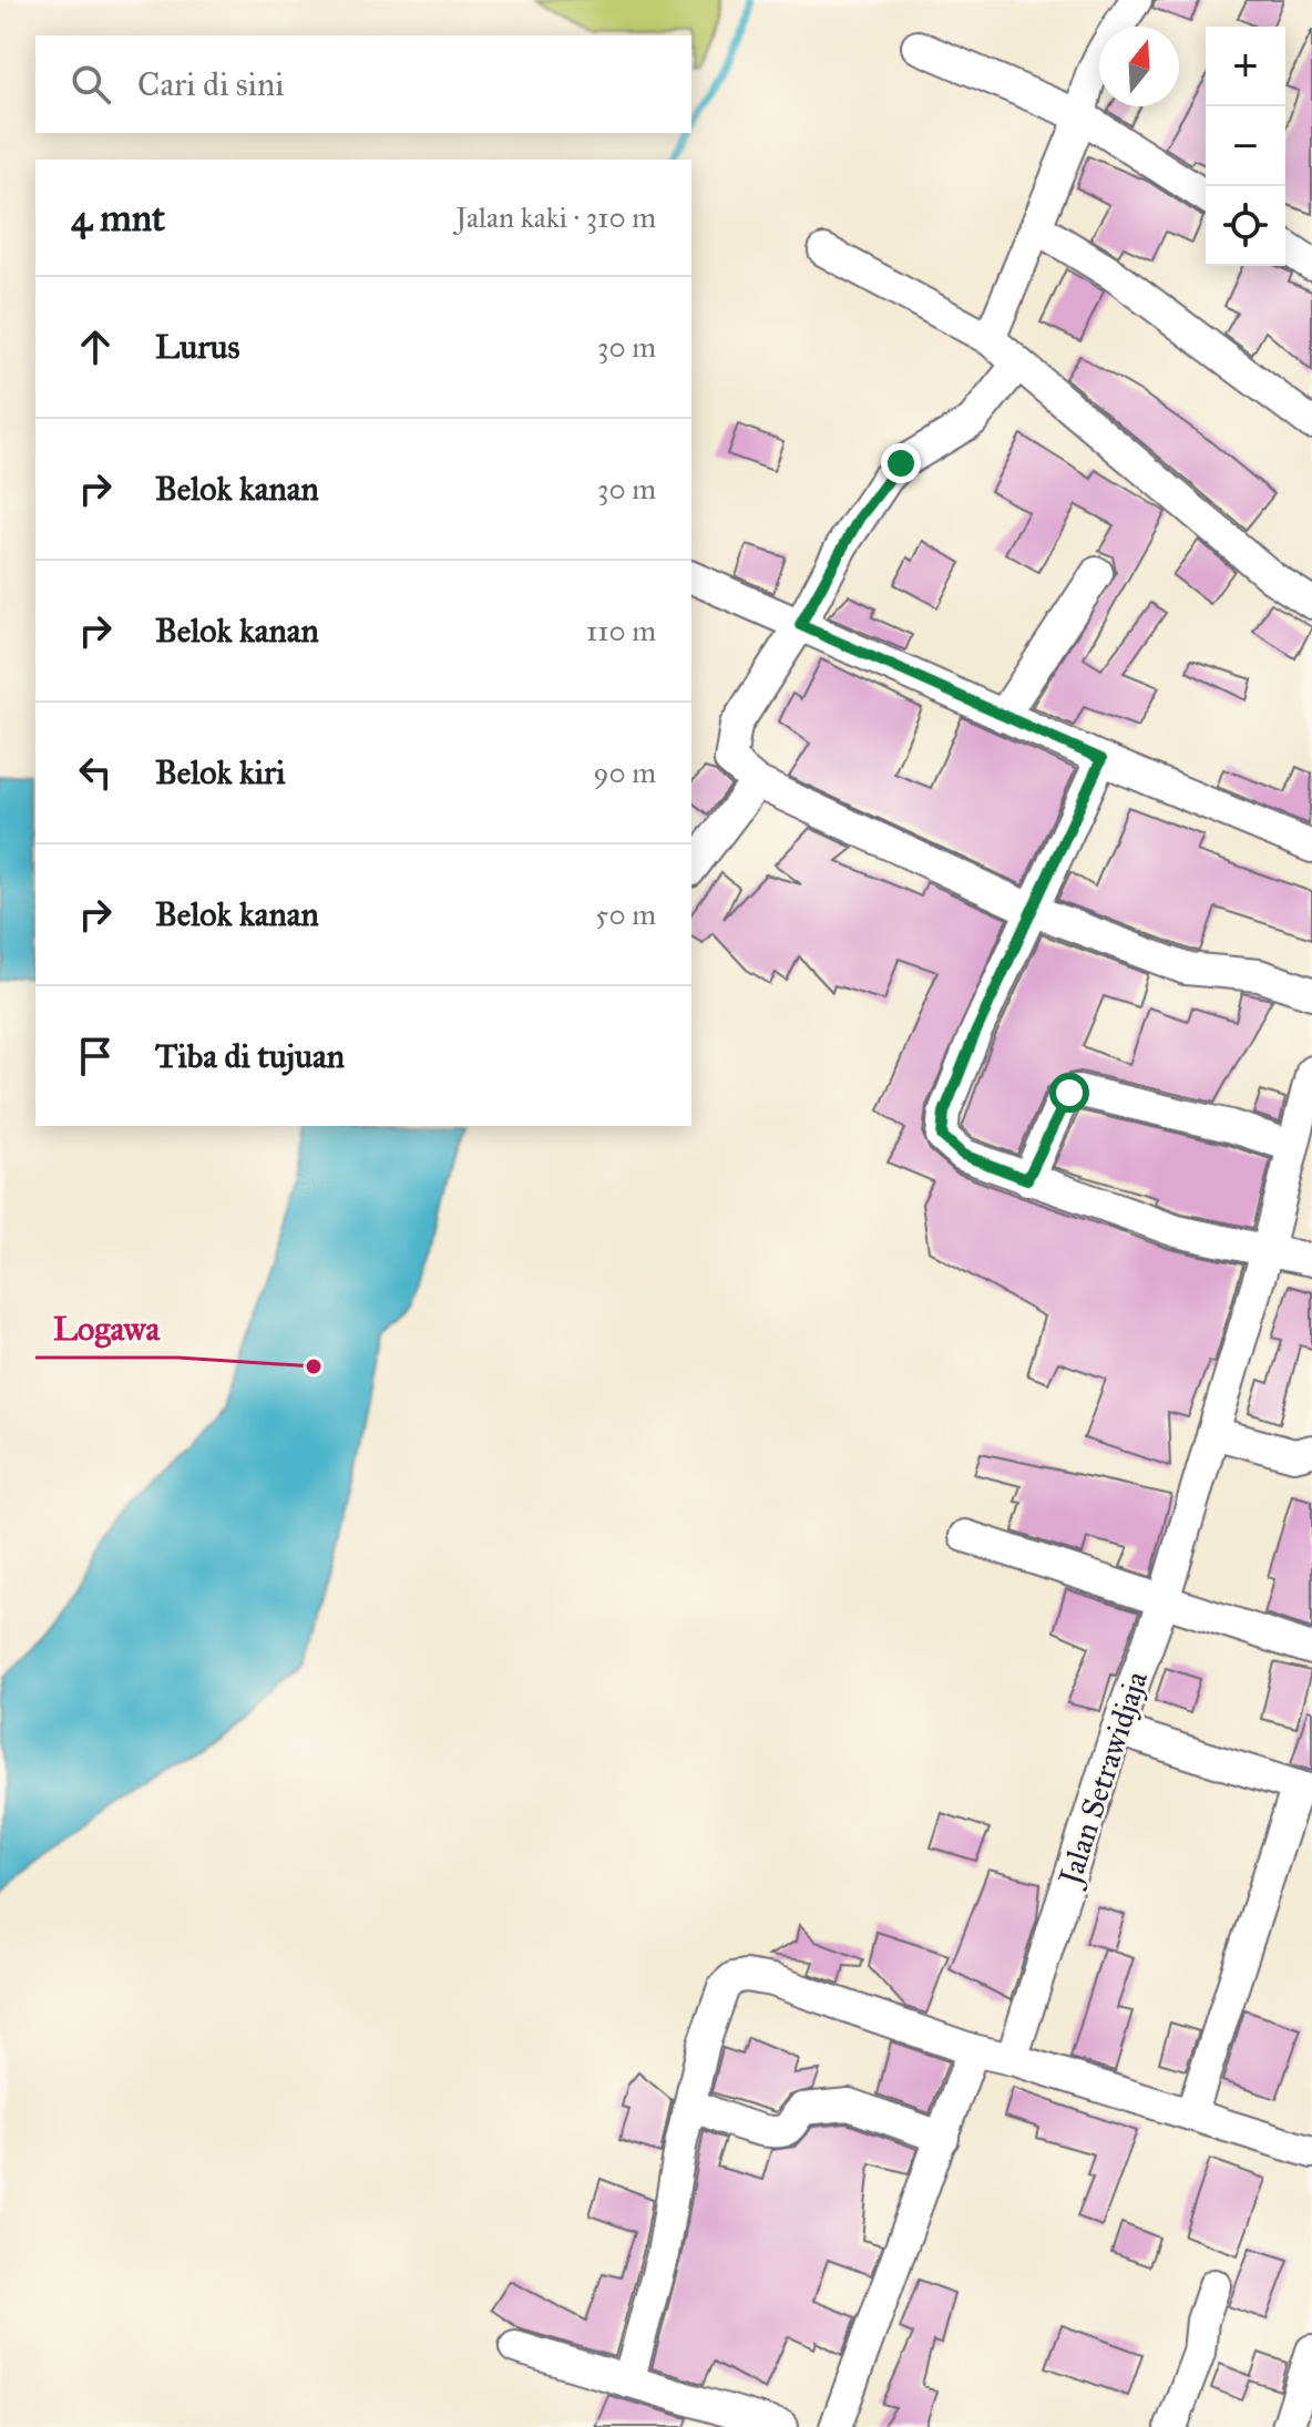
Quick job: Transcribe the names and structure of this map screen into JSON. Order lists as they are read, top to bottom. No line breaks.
{"streets":{"street":["Jalan Setrawidjaja"]},"places":["Logawa"],"north":"top","page":{"map_buttons":["+","−"],"search":"Cari di sini","heading":["4 mnt","Jalan kaki · 310 m"],"list":[["Lurus","30 m"],["Belok kanan","30 m"],["Belok kanan","110 m"],["Belok kiri","90 m"],["Belok kanan","50 m"],"Tiba di tujuan"]}}
